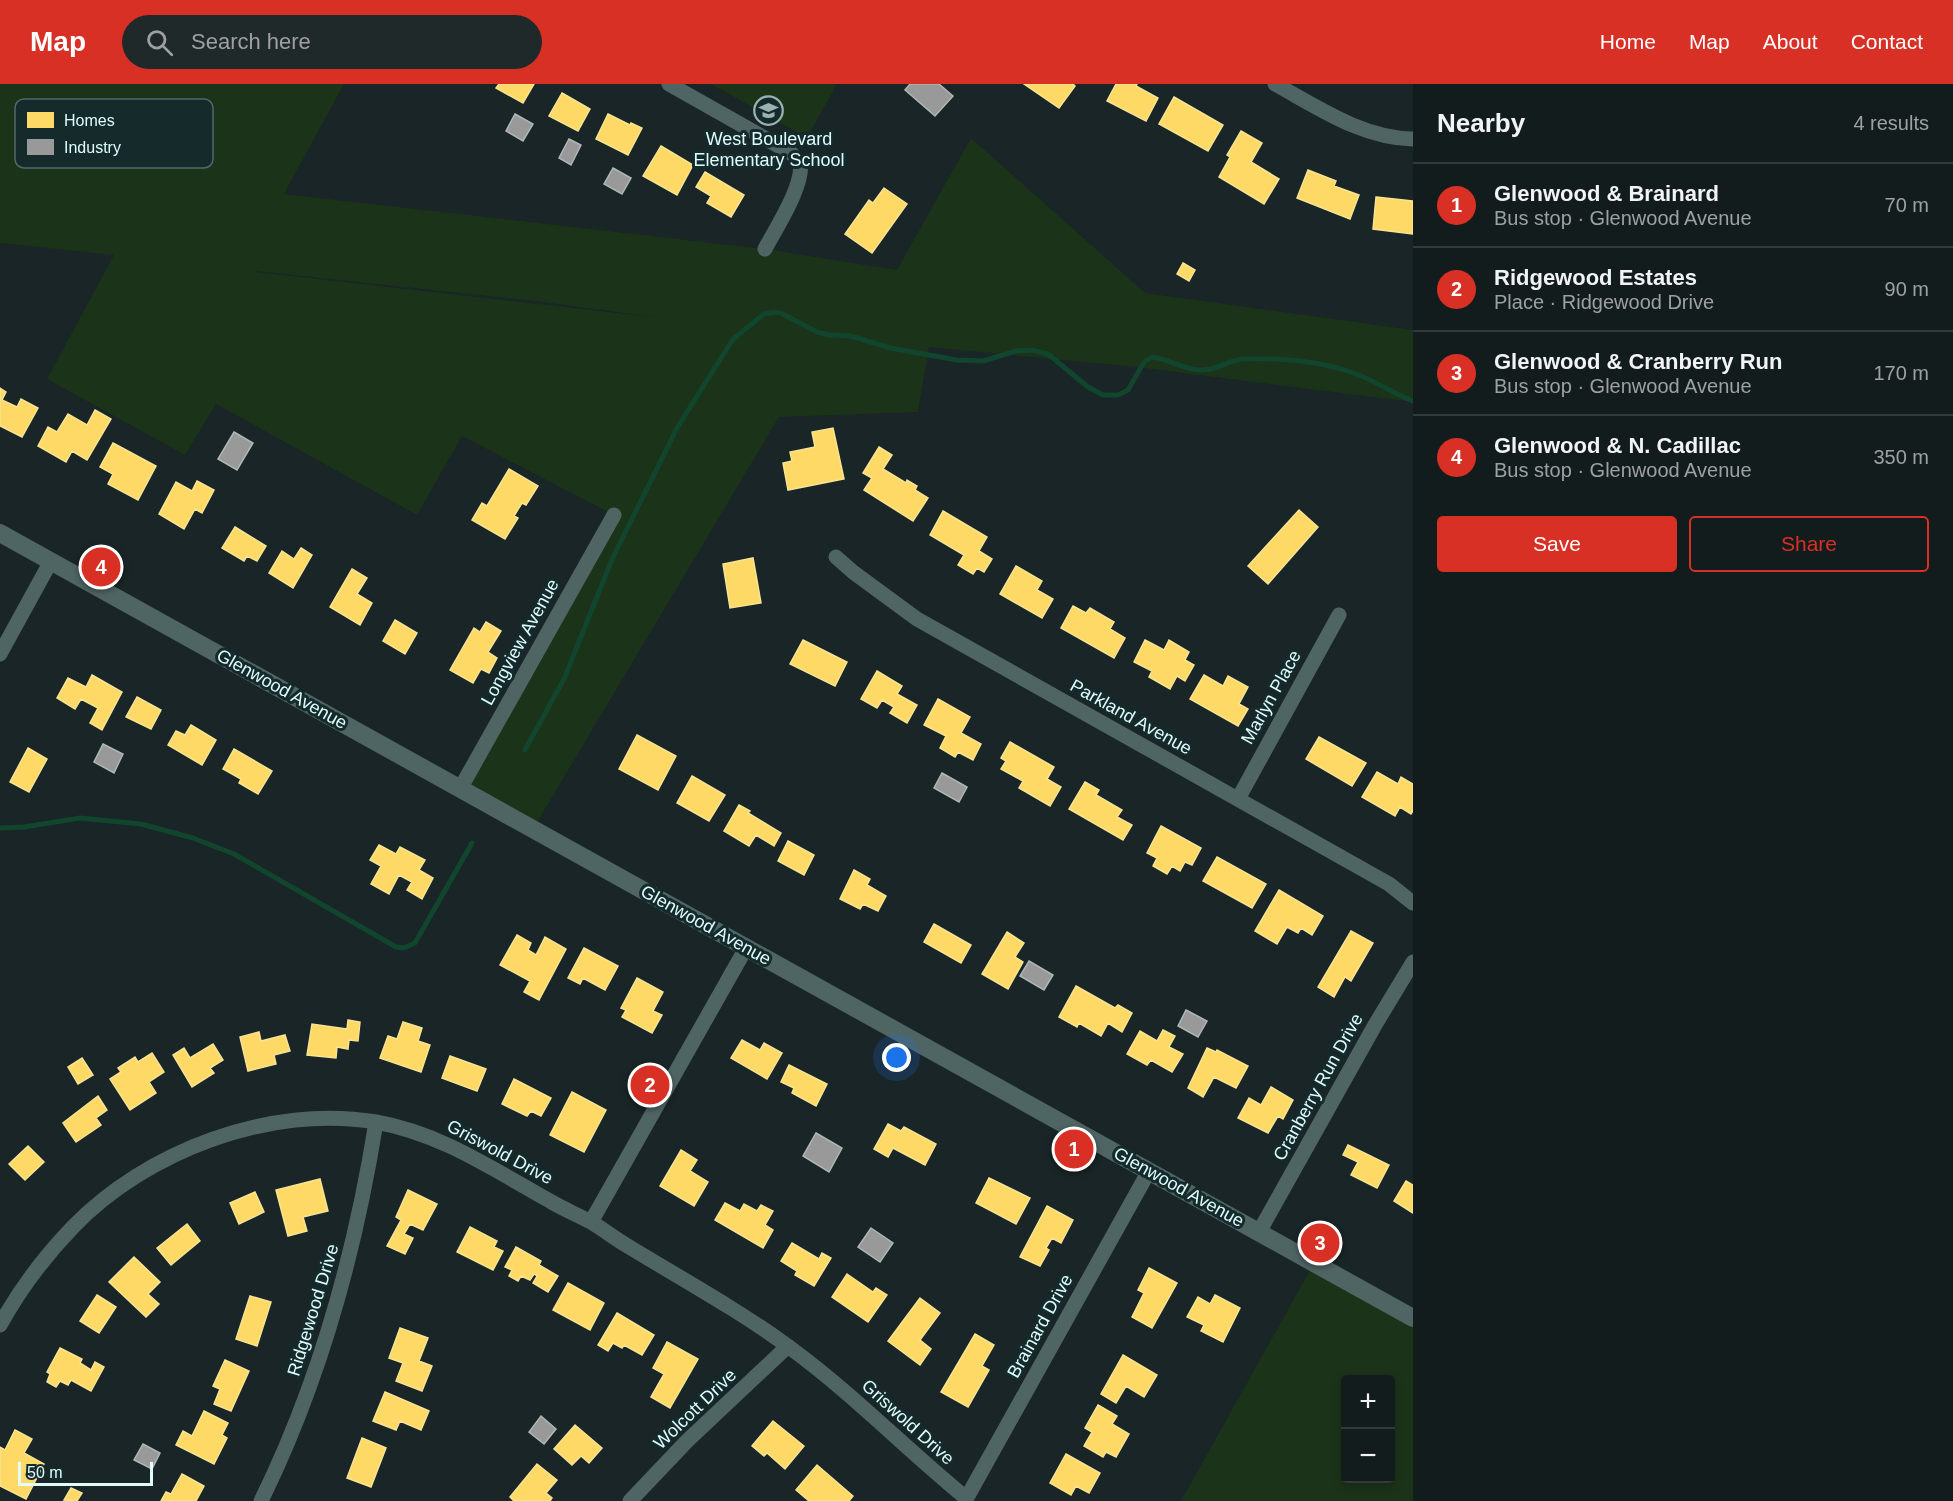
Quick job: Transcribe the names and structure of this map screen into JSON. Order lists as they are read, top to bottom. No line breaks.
{"streets":{"street":["Longview Avenue","Glenwood Avenue","Marlyn Place","Parkland Avenue","Cranberry Run Drive","Griswold Drive","Ridgewood Drive","Brainard Drive","Wolcott Drive"]},"crossings":[["Longview Avenue","Glenwood Avenue"],["Glenwood Avenue","Cranberry Run Drive"],["Glenwood Avenue","Brainard Drive"],["Marlyn Place","Parkland Avenue"],["Griswold Drive","Ridgewood Drive"],["Griswold Drive","Brainard Drive"],["Griswold Drive","Wolcott Drive"]],"places":{"school or university":["West Boulevard Elementary School"]},"legend":["Homes","Industry"],"scale_bar":"50 m","page":{"header":"Map","search":"Search here","nav":["Home","Map","About","Contact"],"heading":["Nearby","4 results"],"list":[{"mark":"1","name":"Glenwood & Brainard","note":"Bus stop · Glenwood Avenue","value":"70 m"},{"mark":"2","name":"Ridgewood Estates","note":"Place · Ridgewood Drive","value":"90 m"},{"mark":"3","name":"Glenwood & Cranberry Run","note":"Bus stop · Glenwood Avenue","value":"170 m"},{"mark":"4","name":"Glenwood & N. Cadillac","note":"Bus stop · Glenwood Avenue","value":"350 m"}],"buttons":["Save","Share"],"pins":["4","2","1","3"],"map_buttons":["+","−"],"scale":"50 m"}}
